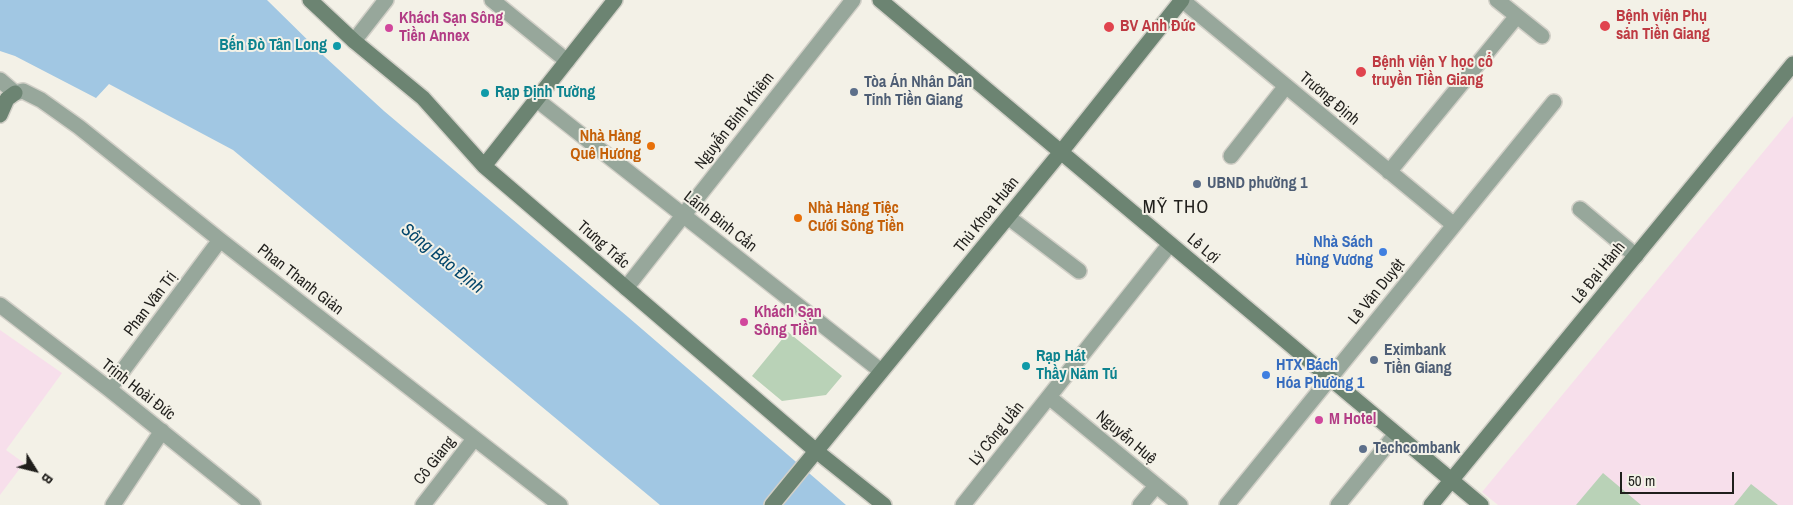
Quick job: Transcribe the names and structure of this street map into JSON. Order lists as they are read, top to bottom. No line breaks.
{"streets":{"street":["Trương Định","Nguyễn Bỉnh Khiêm","Thủ Khoa Huân","Lãnh Binh Cẩn","Trưng Trắc","Lê Lợi","Lê Đại Hành","Phan Thanh Giản","Lê Văn Duyệt","Phan Văn Trị","Trịnh Hoài Đức","Lý Công Uẩn","Nguyễn Huệ","Cô Giang"]},"crossings":[["Trương Định","Thủ Khoa Huân"],["Trương Định","Lê Văn Duyệt"],["Nguyễn Bỉnh Khiêm","Lãnh Binh Cẩn"],["Nguyễn Bỉnh Khiêm","Trưng Trắc"],["Thủ Khoa Huân","Lãnh Binh Cẩn"],["Thủ Khoa Huân","Trưng Trắc"],["Thủ Khoa Huân","Lê Lợi"],["Lê Lợi","Lê Đại Hành"],["Lê Lợi","Lê Văn Duyệt"],["Lê Lợi","Lý Công Uẩn"],["Phan Thanh Giản","Phan Văn Trị"],["Phan Thanh Giản","Cô Giang"],["Phan Văn Trị","Trịnh Hoài Đức"],["Lý Công Uẩn","Nguyễn Huệ"]],"districts":["MỸ THO"],"water":["Sông Bảo Định"],"places":["Bệnh viện Phụ sản Tiền Giang","BV Anh Đức","Khách Sạn Sông Tiền Annex","Bến Đò Tân Long","Bệnh viện Y học cổ truyền Tiền Giang","Tòa Án Nhân Dân Tỉnh Tiền Giang","Rạp Định Tường","Nhà Hàng Quê Hương","UBND phường 1","Nhà Hàng Tiệc Cưới Sông Tiền","Nhà Sách Hùng Vương","Khách Sạn Sông Tiền","Eximbank Tiền Giang","Rạp Hát Thầy Năm Tú","HTX Bách Hóa Phường 1","M Hotel","Techcombank"],"scale_bar":"50 m","north":"bottom right"}
